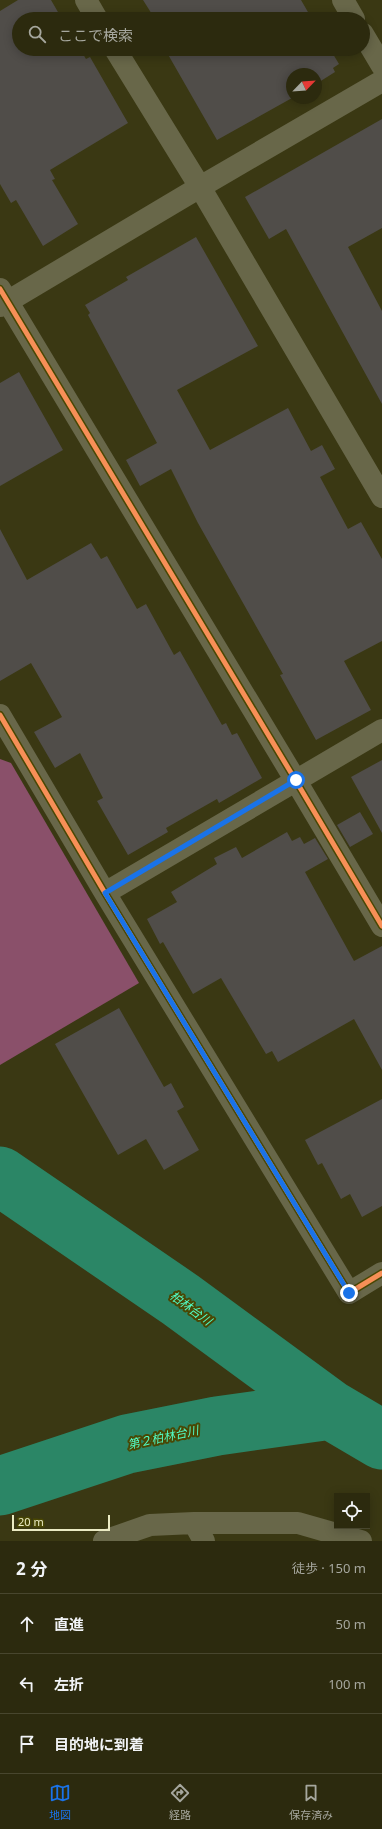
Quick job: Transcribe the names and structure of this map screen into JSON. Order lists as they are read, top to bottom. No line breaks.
{"water":["柏林台川","第２柏林台川"],"scale_bar":"20 m","north":"top right","page":{"search":"ここで検索","scale":"20 m","heading":["2 分","徒歩 · 150 m"],"list":[["直進","50 m"],["左折","100 m"],"目的地に到着"],"nav":["地図","経路","保存済み"]}}
